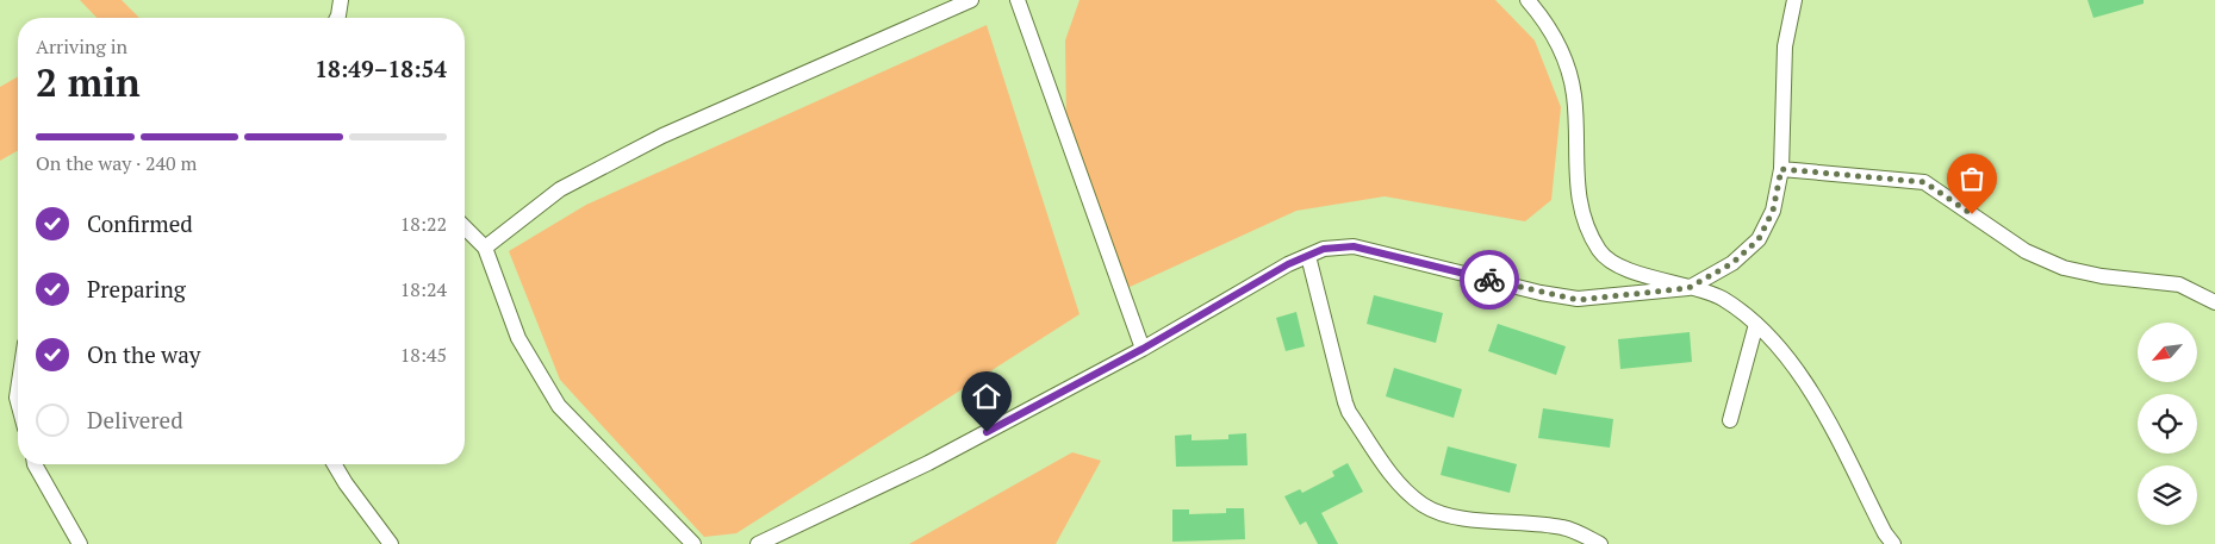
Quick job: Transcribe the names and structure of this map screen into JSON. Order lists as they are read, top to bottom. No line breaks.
{"north":"bottom left","page":{"heading":["2 min","Arriving in","18:49–18:54"],"bar":"On the way · 240 m","list":[["Confirmed","18:22"],["Preparing","18:24"],["On the way","18:45"],"Delivered"]}}
